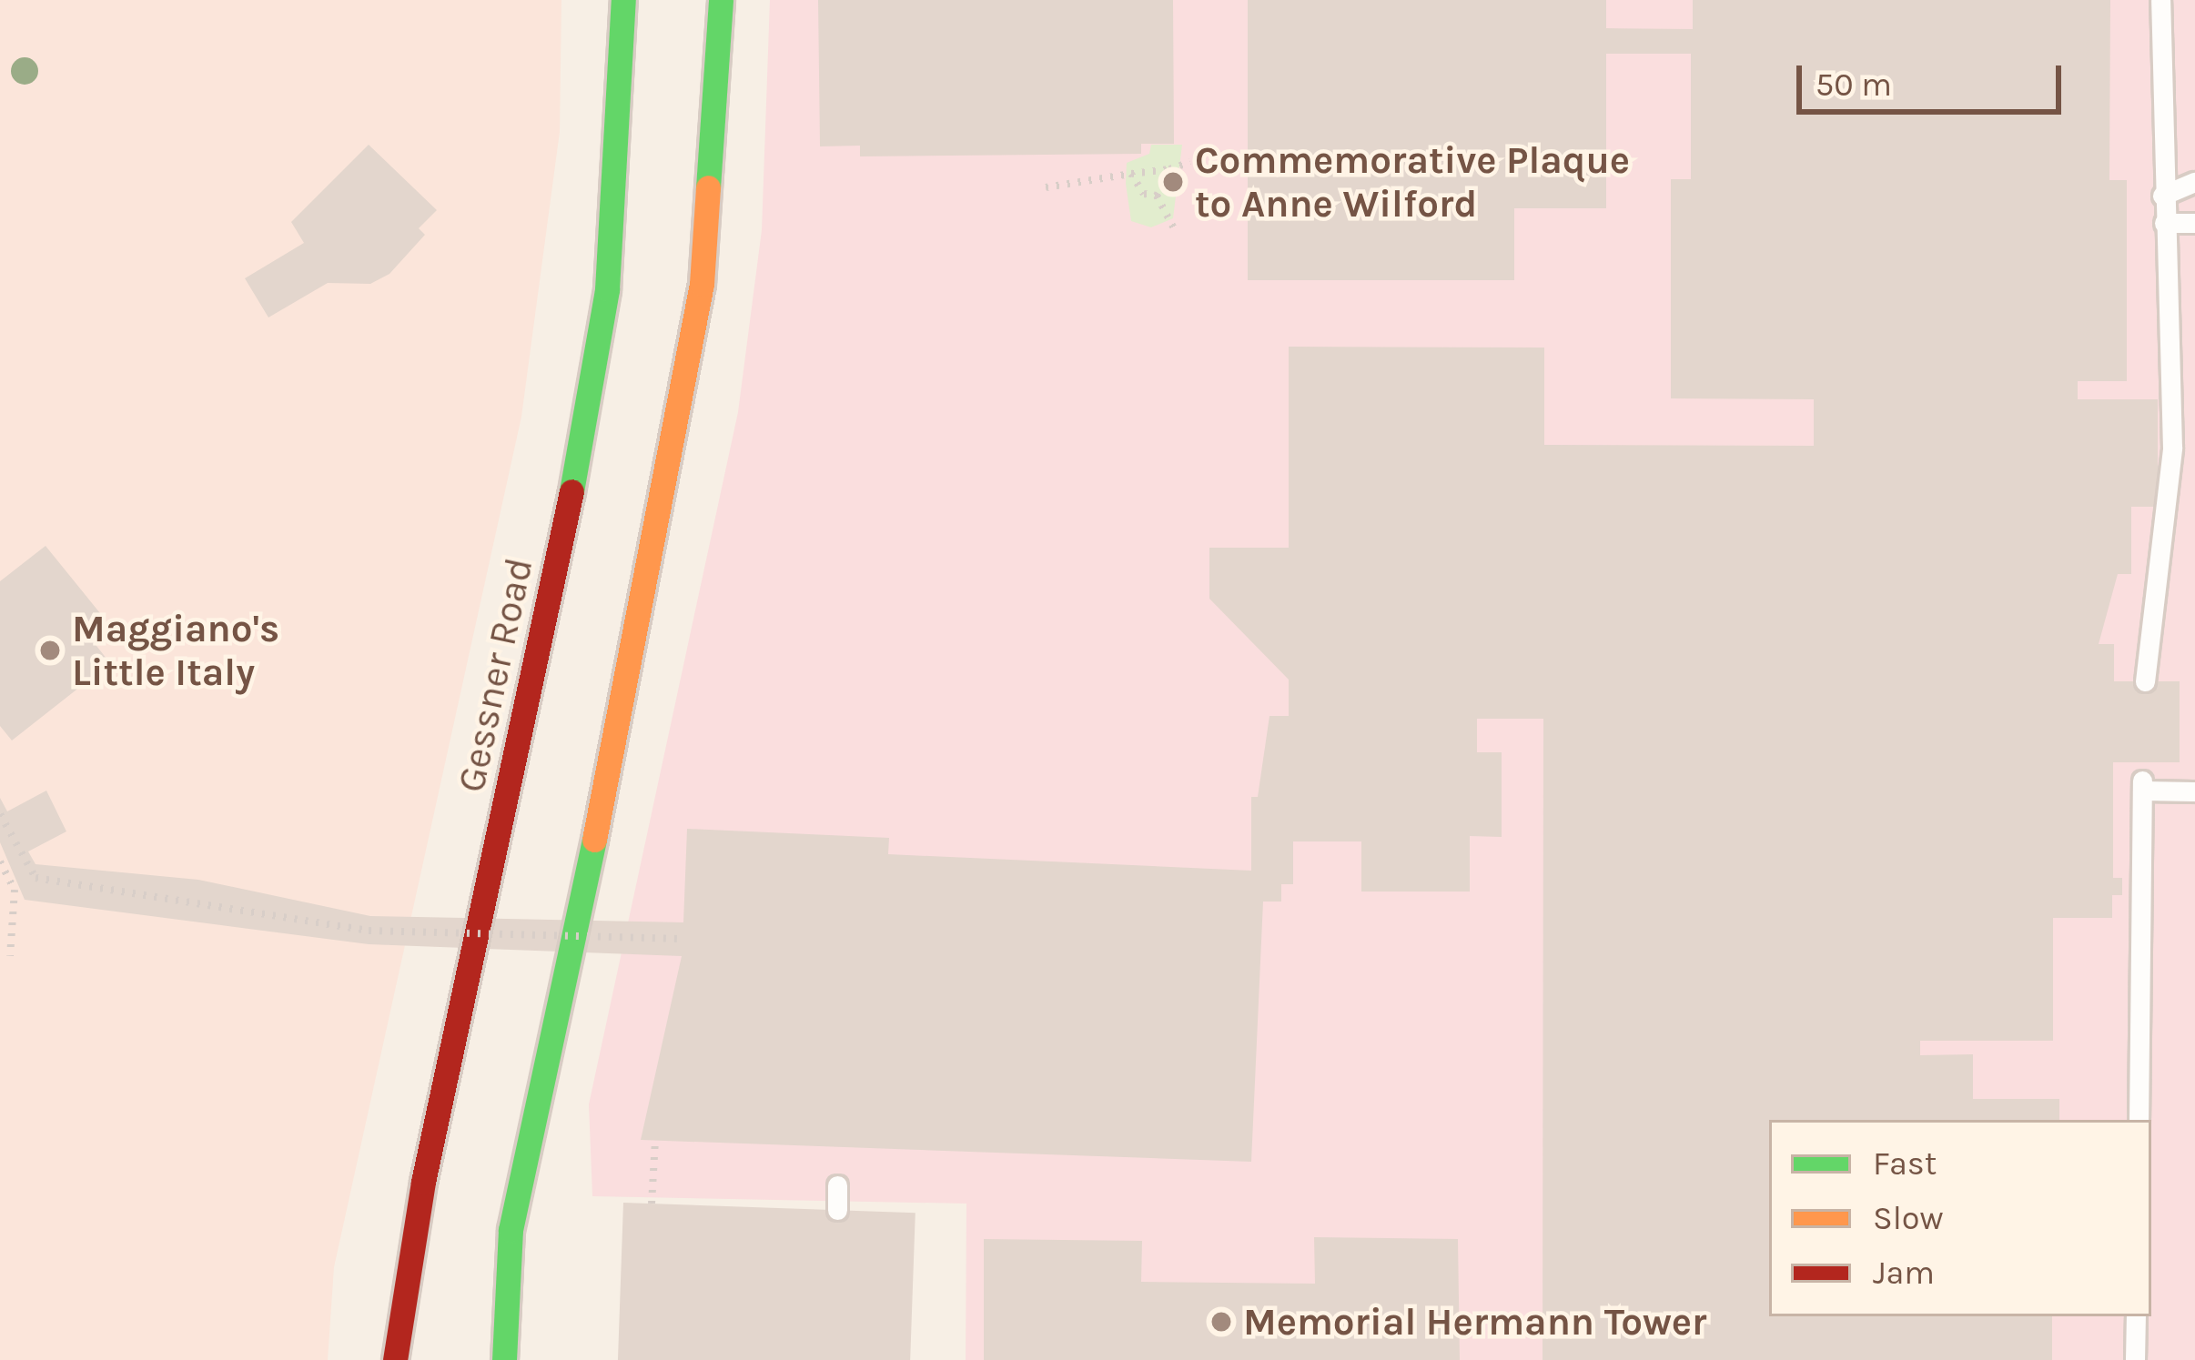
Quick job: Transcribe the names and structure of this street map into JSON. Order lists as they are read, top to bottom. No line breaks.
{"streets":{"main road":["Gessner Road"]},"places":["Commemorative Plaque to Anne Wilford","Maggiano's Little Italy","Memorial Hermann Tower"],"legend":["Fast","Slow","Jam"],"scale_bar":"50 m"}
